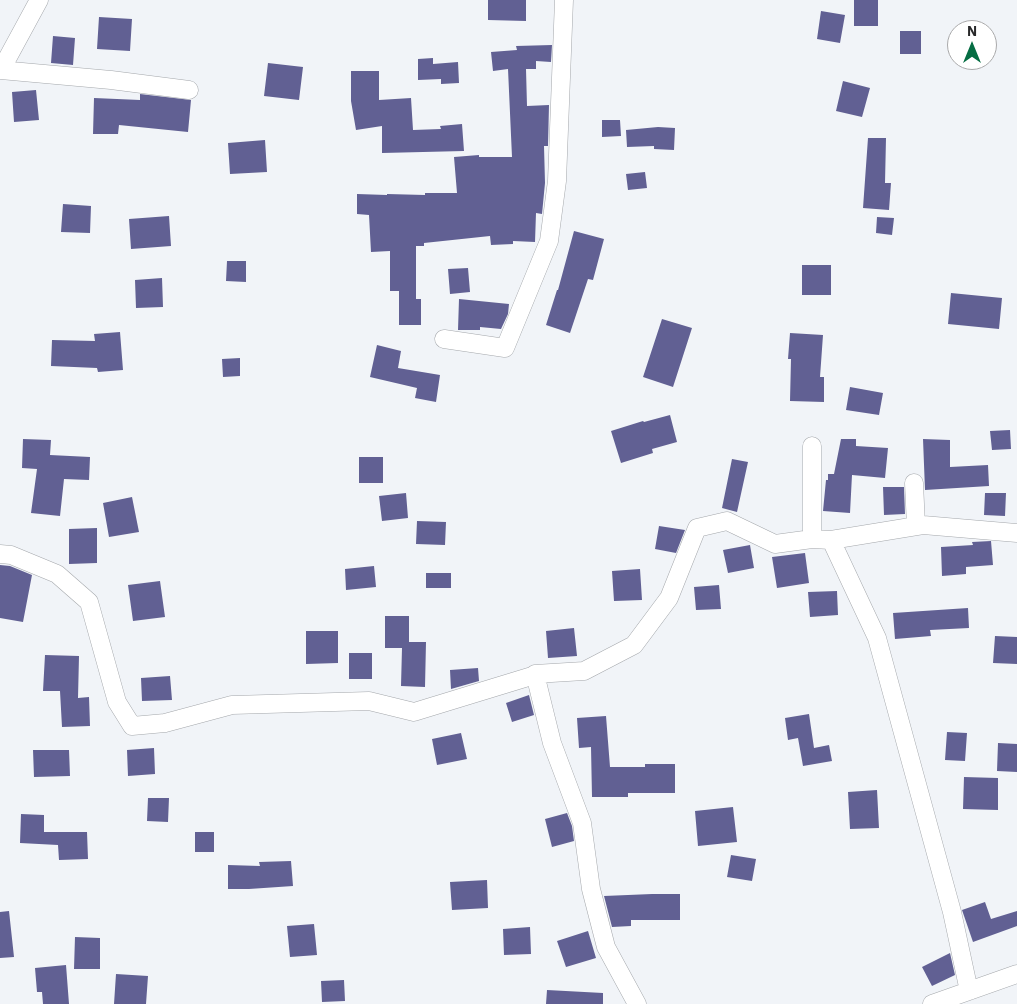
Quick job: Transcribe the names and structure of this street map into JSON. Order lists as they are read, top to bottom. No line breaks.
{"north":"top"}
